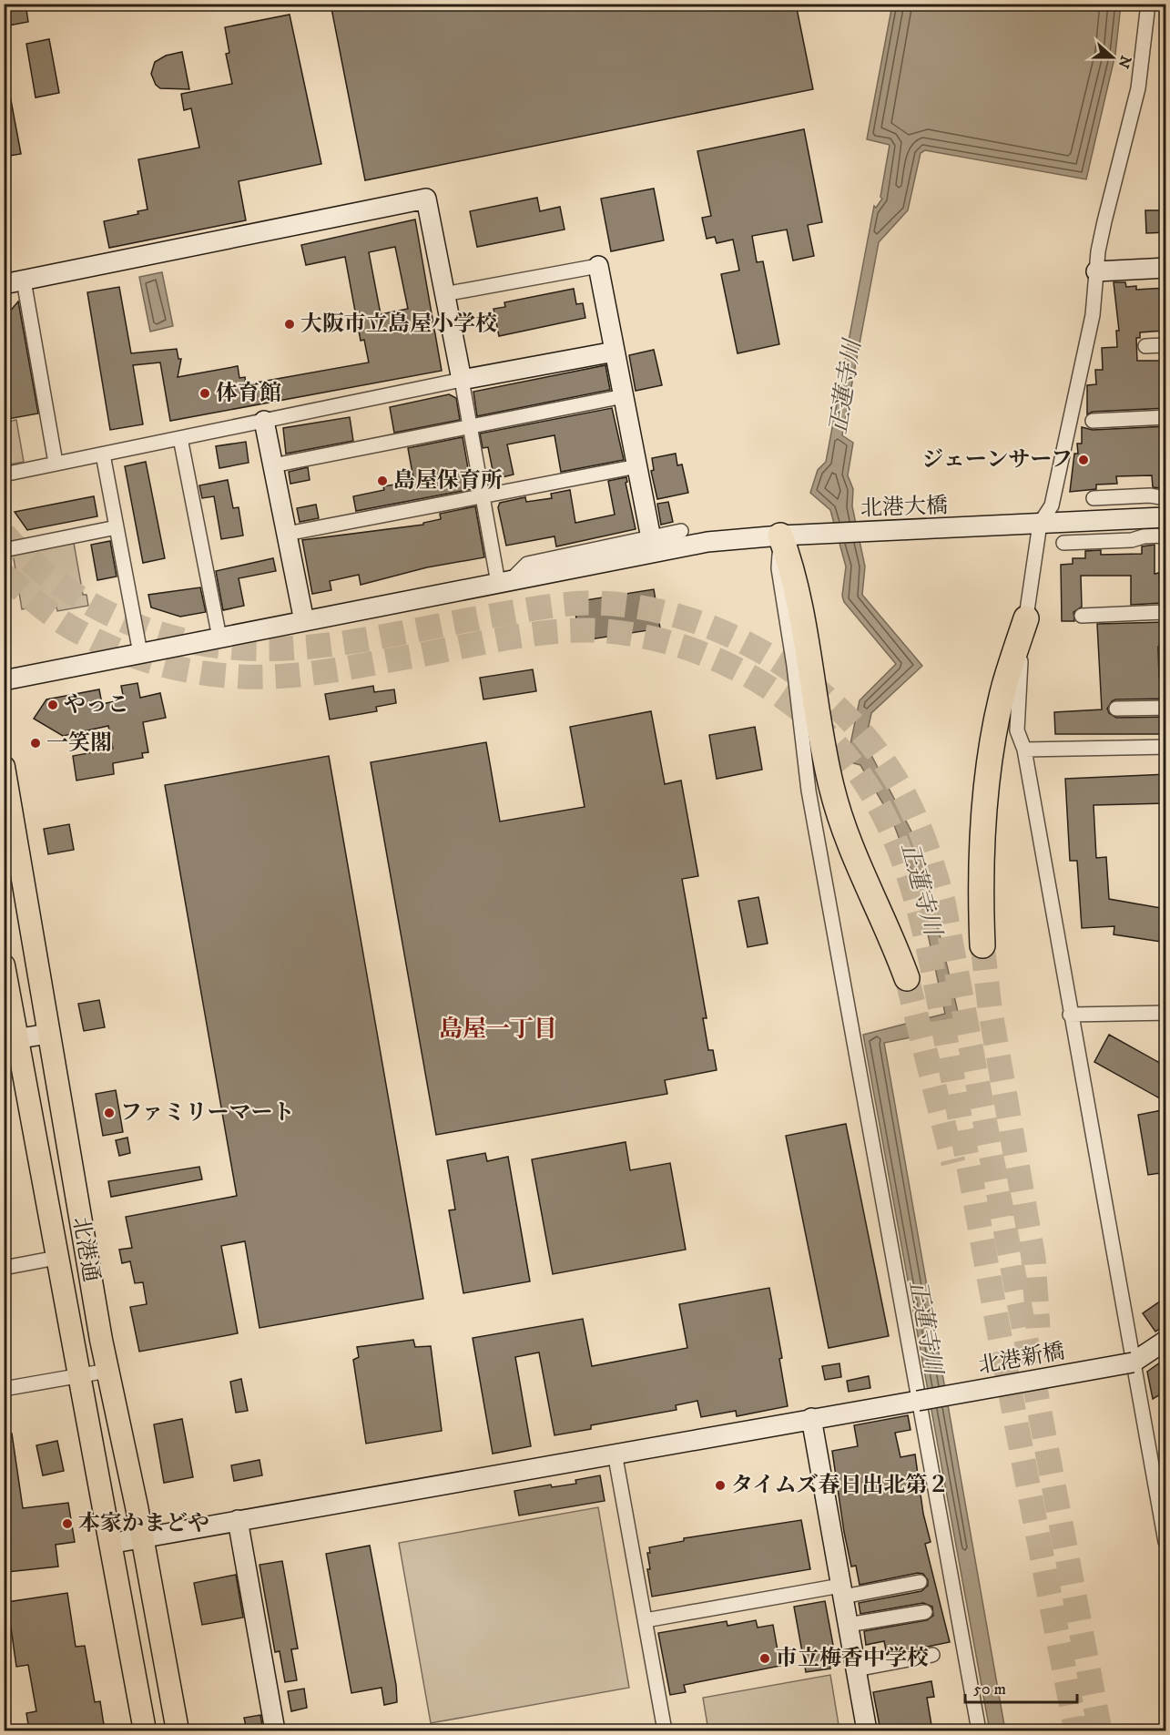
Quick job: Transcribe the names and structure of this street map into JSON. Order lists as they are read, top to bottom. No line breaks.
{"streets":{"main road":["北港通"],"street":["北港大橋","北港新橋"]},"crossings":[["北港通","北港新橋"]],"districts":["島屋一丁目"],"water":["正蓮寺川"],"places":["大阪市立島屋小学校","体育館","ジェーンサーフ","島屋保育所","やっこ","一笑閣","ファミリーマート","タイムズ春日出北第２","本家かまどや","市立梅香中学校"],"scale_bar":"50 m","north":"right"}
